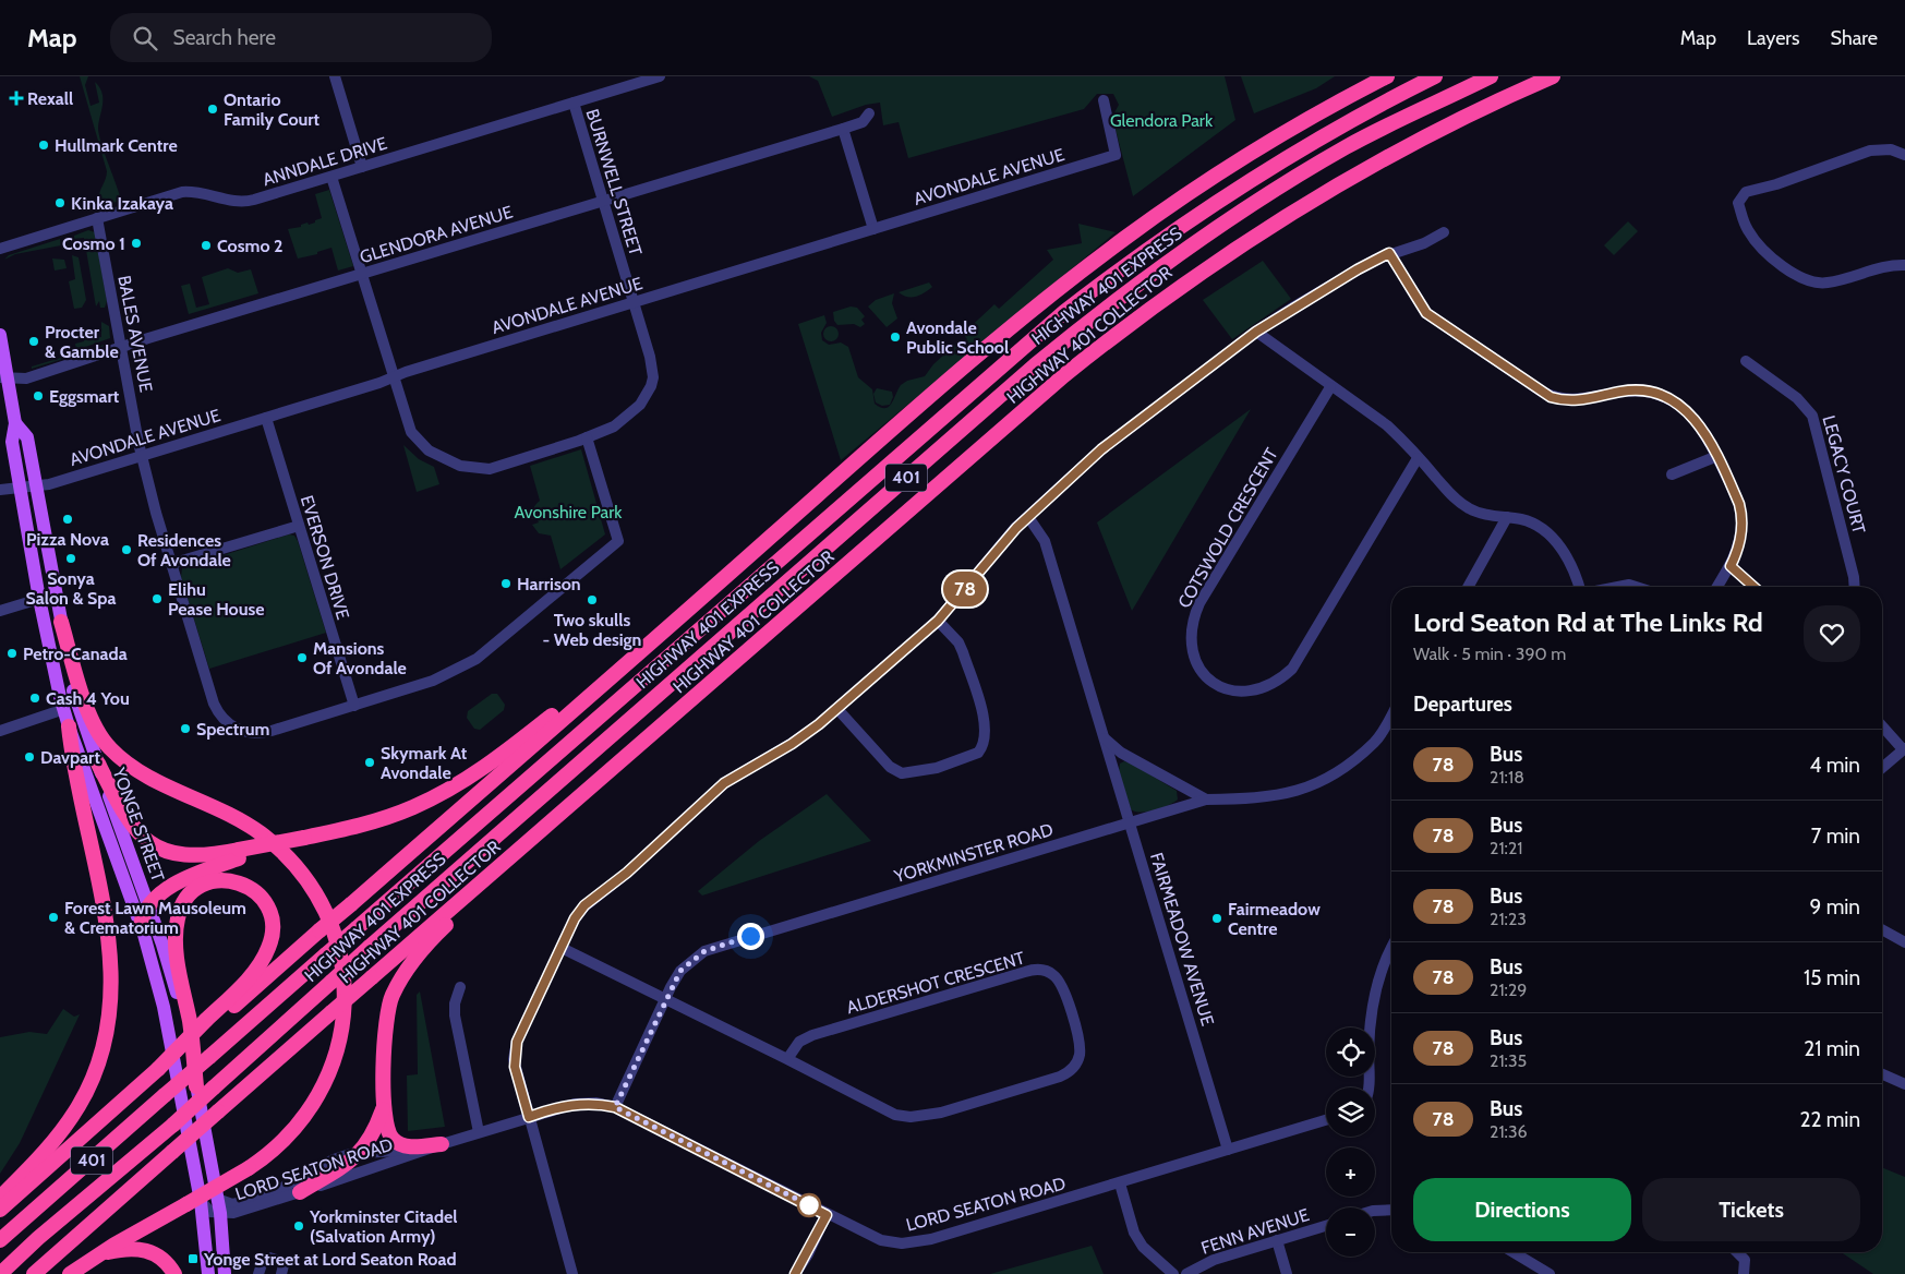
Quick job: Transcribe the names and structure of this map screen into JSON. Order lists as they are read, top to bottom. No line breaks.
{"streets":{"highway":["HIGHWAY 401 EXPRESS","HIGHWAY 401 COLLECTOR","401"],"main road":["YONGE STREET"],"street":["ANNDALE DRIVE","AVONDALE AVENUE","BURNWELL STREET","GLENDORA AVENUE","BALES AVENUE","LEGACY COURT","COTSWOLD CRESCENT","EVERSON DRIVE","YORKMINSTER ROAD","FAIRMEADOW AVENUE","ALDERSHOT CRESCENT","LORD SEATON ROAD","FENN AVENUE"]},"crossings":[["ANNDALE DRIVE","BURNWELL STREET"],["ANNDALE DRIVE","BALES AVENUE"],["AVONDALE AVENUE","BURNWELL STREET"],["AVONDALE AVENUE","BALES AVENUE"],["AVONDALE AVENUE","EVERSON DRIVE"],["AVONDALE AVENUE","YONGE STREET"],["BURNWELL STREET","GLENDORA AVENUE"],["BURNWELL STREET","BALES AVENUE"],["GLENDORA AVENUE","BALES AVENUE"],["GLENDORA AVENUE","YONGE STREET"],["BALES AVENUE","EVERSON DRIVE"],["YONGE STREET","LORD SEATON ROAD"],["YORKMINSTER ROAD","FAIRMEADOW AVENUE"],["YORKMINSTER ROAD","ALDERSHOT CRESCENT"],["YORKMINSTER ROAD","LORD SEATON ROAD"],["FAIRMEADOW AVENUE","LORD SEATON ROAD"]],"parks":["Glendora Park","Avonshire Park"],"places":{"health":["Rexall"],"other":["Ontario Family Court","Hullmark Centre","Kinka Izakaya","Cosmo 1","Cosmo 2","Avondale Public School","Procter & Gamble","Eggsmart","Pizza Nova","Residences Of Avondale","Sonya Salon & Spa","Harrison","Elihu Pease House","Two skulls - Web design","Petro-Canada","Mansions Of Avondale","Cash 4 You","Spectrum","Davpart","Skymark At Avondale","Forest Lawn Mausoleum & Crematorium","Fairmeadow Centre","Yorkminster Citadel (Salvation Army)"],"transit":["Yonge Street at Lord Seaton Road"]},"lines":["bus line 78"],"page":{"header":"Map","search":"Search here","nav":["Map","Layers","Share"],"on_map":"78","heading":[["Lord Seaton Rd at The Links Rd","Walk · 5 min · 390 m"],"Departures"],"list":[{"mark":"78","name":"Bus","note":"21:18","value":"4 min"},{"mark":"78","name":"Bus","note":"21:21","value":"7 min"},{"mark":"78","name":"Bus","note":"21:23","value":"9 min"},{"mark":"78","name":"Bus","note":"21:29","value":"15 min"},{"mark":"78","name":"Bus","note":"21:35","value":"21 min"},{"mark":"78","name":"Bus","note":"21:36","value":"22 min"}],"map_buttons":["+","−"],"buttons":["Directions","Tickets"]}}
